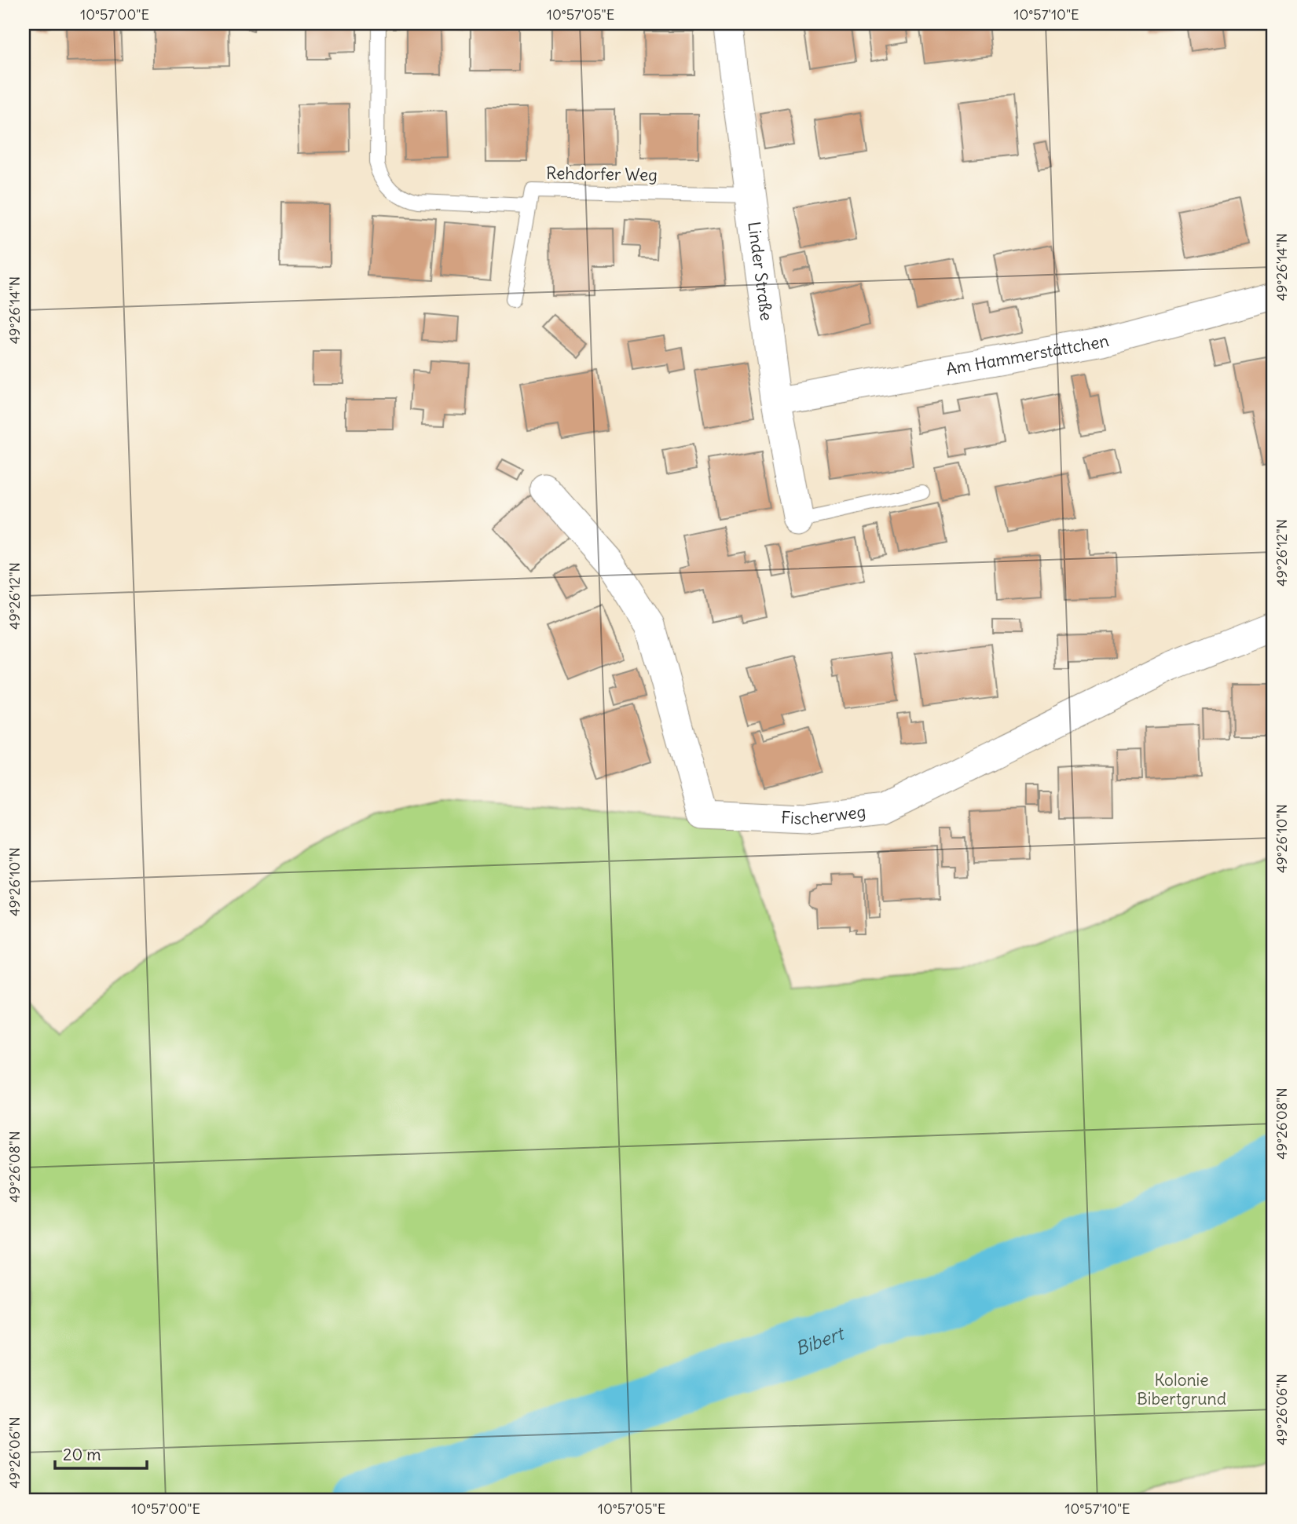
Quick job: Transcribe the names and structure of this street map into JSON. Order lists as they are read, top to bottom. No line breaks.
{"streets":{"street":["Linder Straße","Am Hammerstättchen","Fischerweg"],"lane":["Rehdorfer Weg"]},"crossings":[["Rehdorfer Weg","Linder Straße"],["Linder Straße","Am Hammerstättchen"]],"water":["Bibert"],"parks":["Kolonie Bibertgrund"],"scale_bar":"20 m","coordinates":["10°57'00\"E","10°57'05\"E","10°57'10\"E","49°26'14\"N","49°26'12\"N","49°26'10\"N","49°26'08\"N","49°26'06\"N"]}
